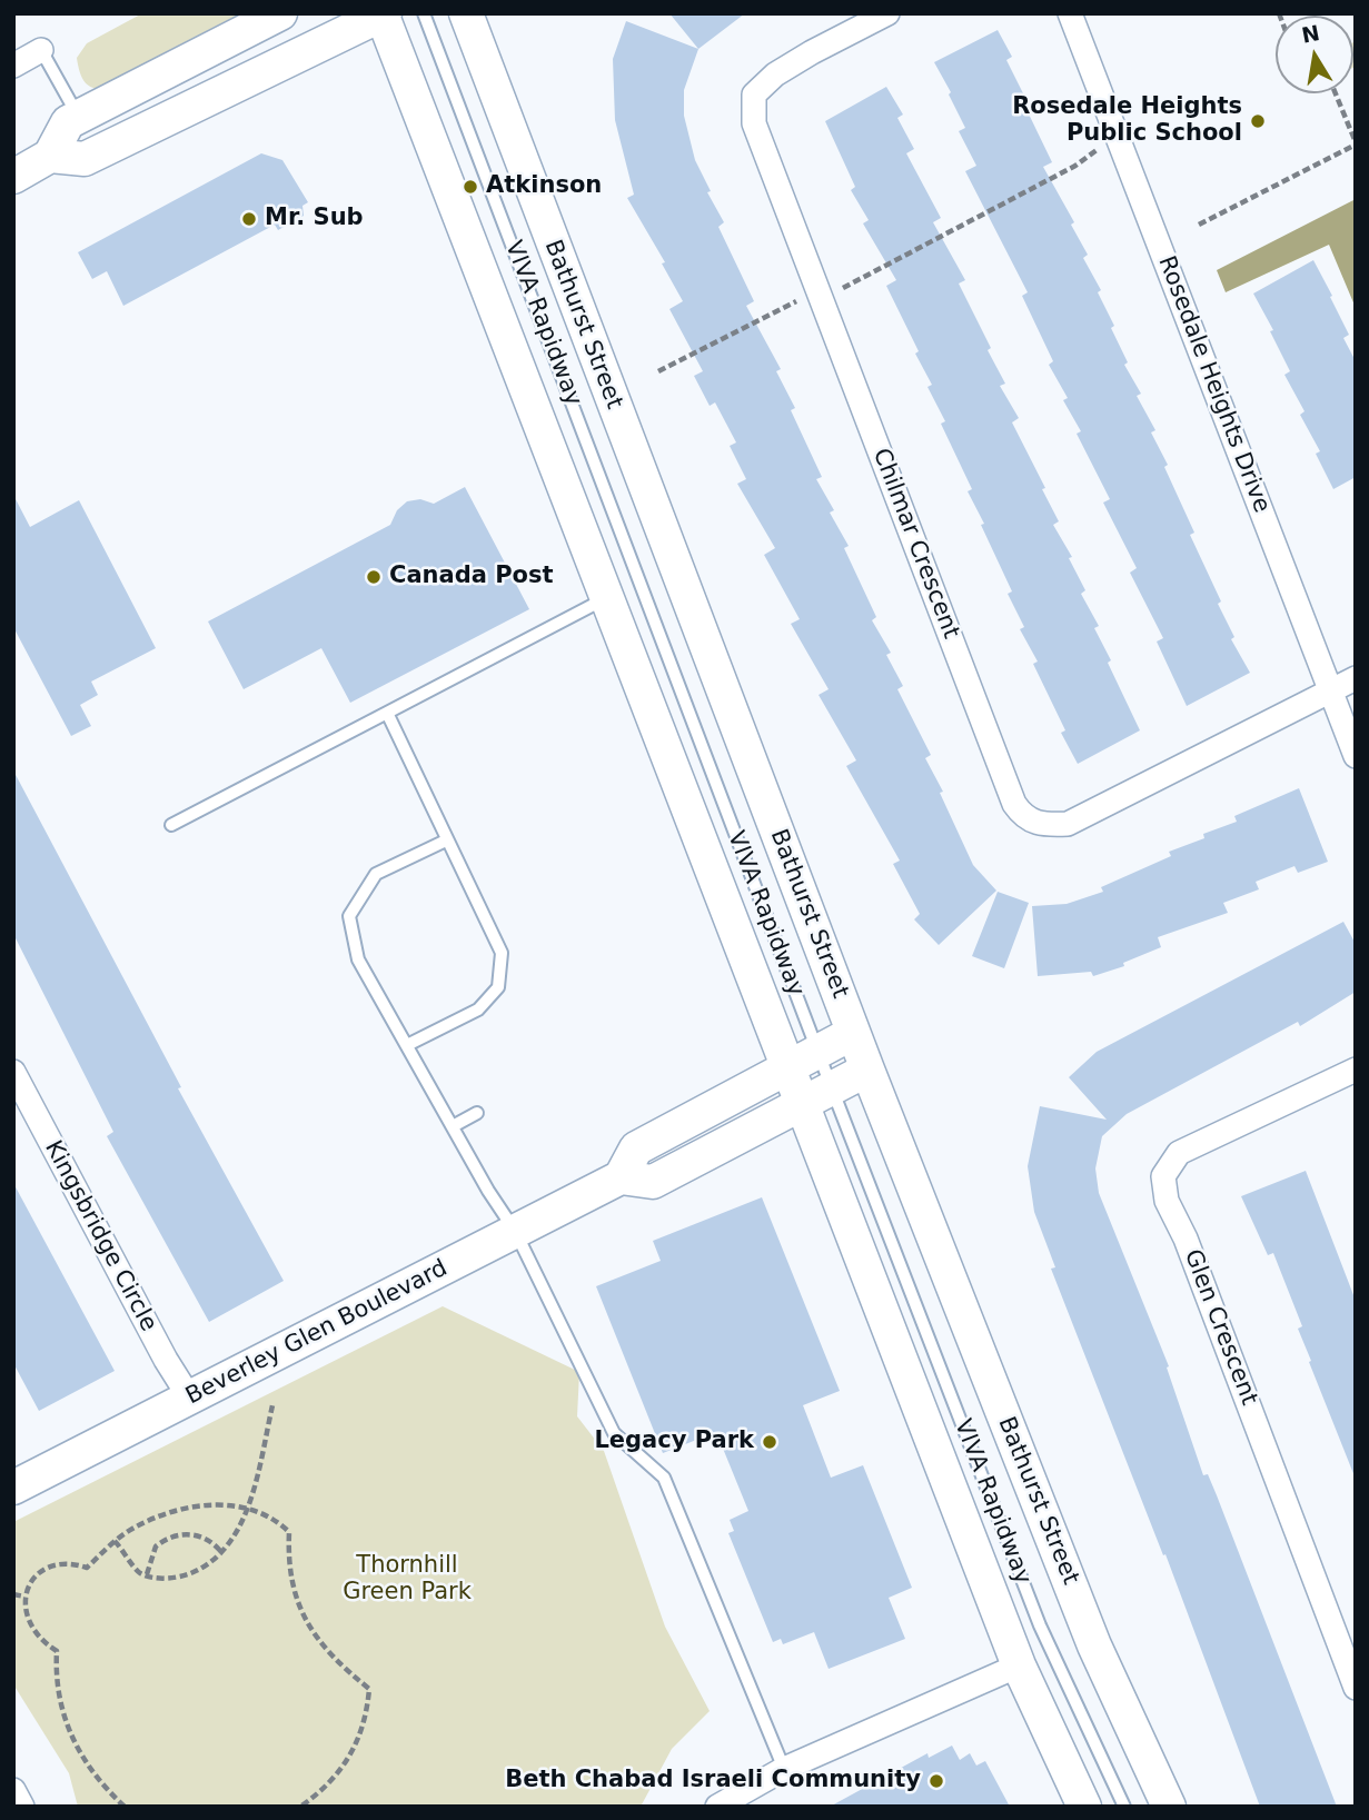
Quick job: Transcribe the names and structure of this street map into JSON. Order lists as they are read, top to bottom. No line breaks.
{"streets":{"main road":["Bathurst Street","Beverley Glen Boulevard"],"street":["Rosedale Heights Drive","Chilmar Crescent","Kingsbridge Circle","Glen Crescent"],"lane":["VIVA Rapidway"]},"crossings":[["VIVA Rapidway","Beverley Glen Boulevard"],["Bathurst Street","Beverley Glen Boulevard"],["Rosedale Heights Drive","Chilmar Crescent"],["Kingsbridge Circle","Beverley Glen Boulevard"]],"parks":["Thornhill Green Park"],"places":["Rosedale Heights Public School","Atkinson","Mr. Sub","Canada Post","Legacy Park","Beth Chabad Israeli Community"],"north":"top"}
